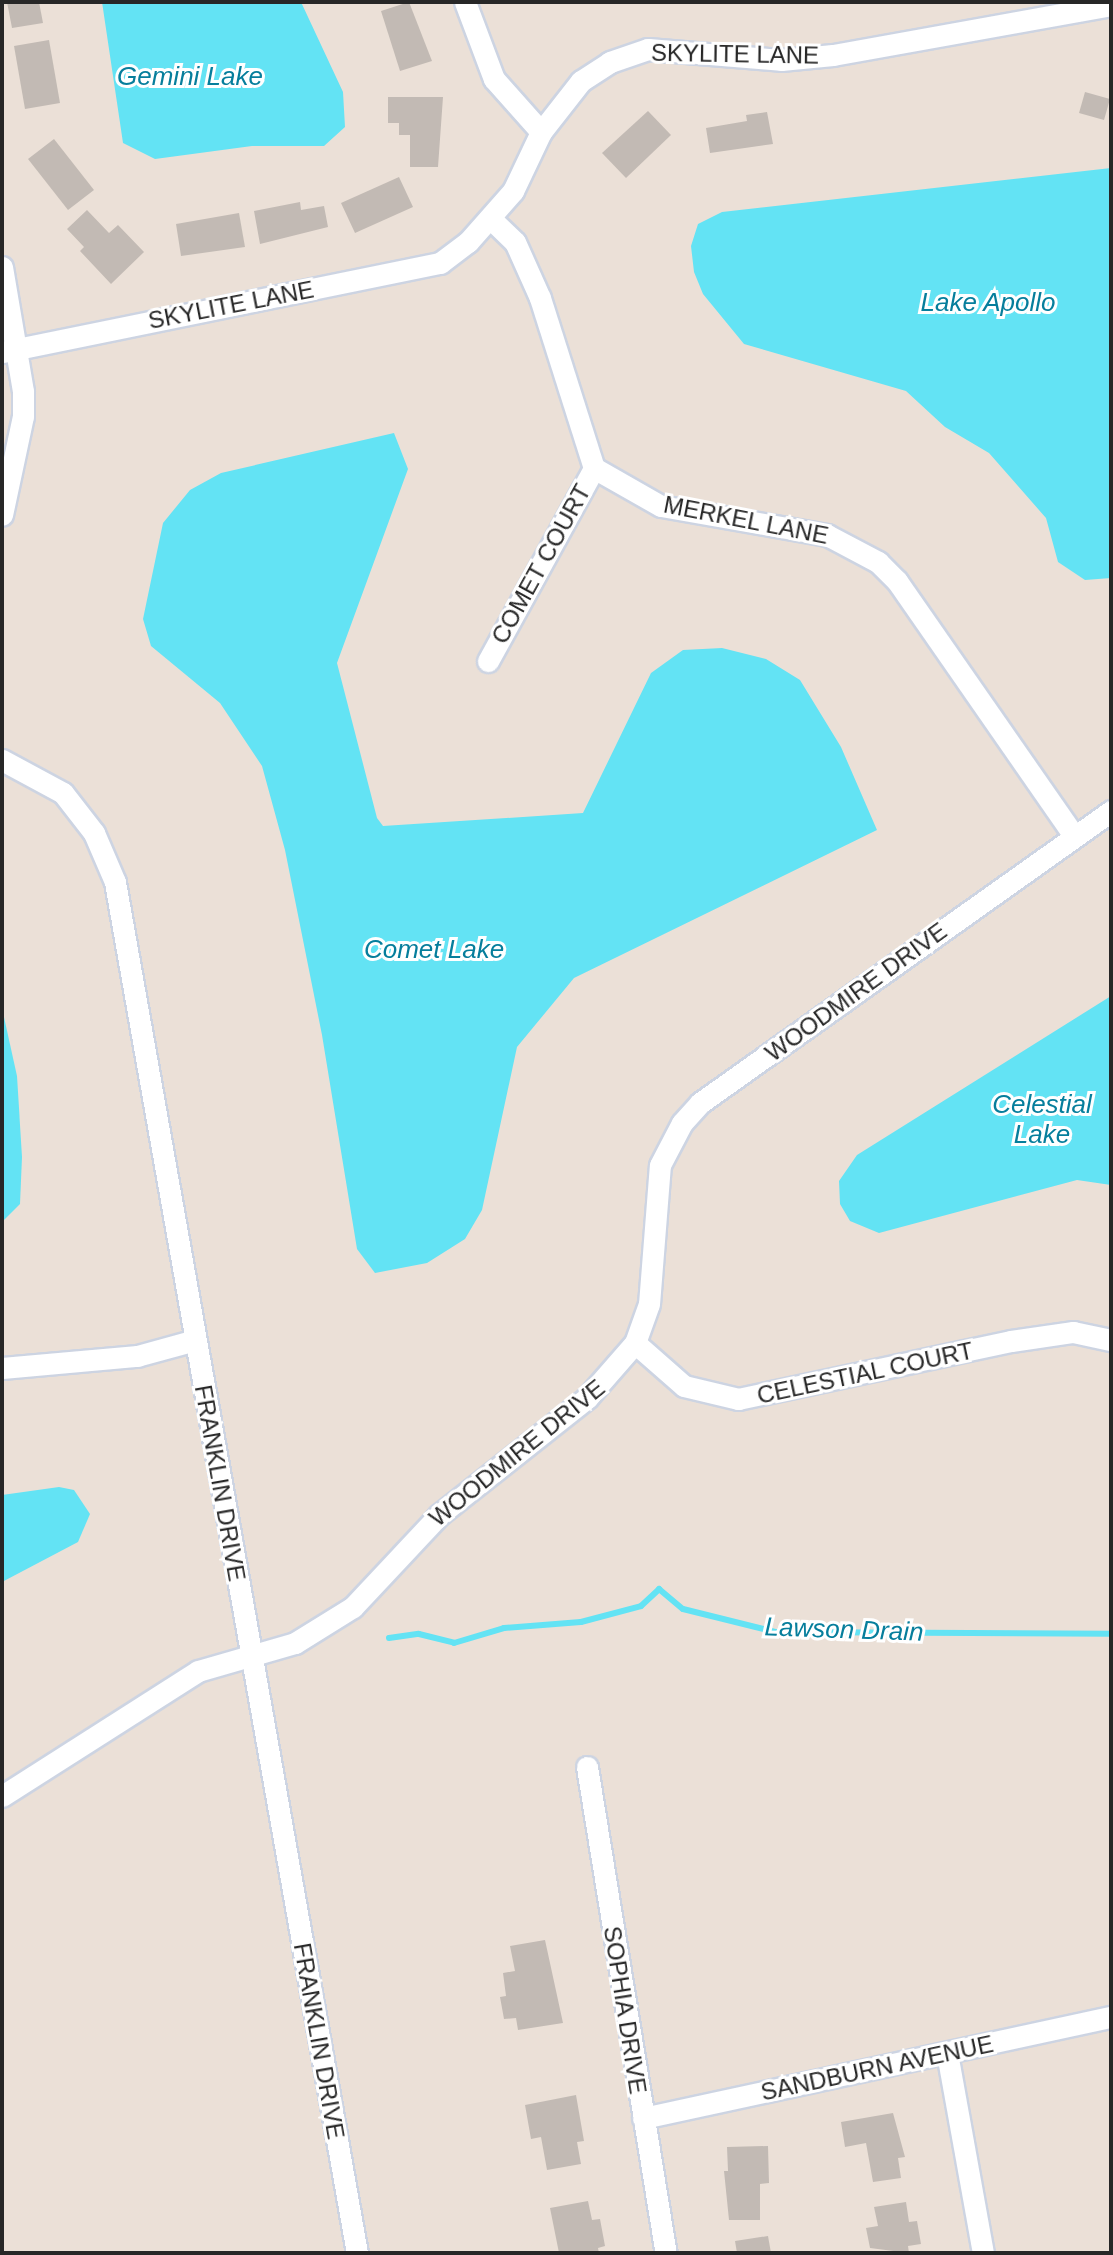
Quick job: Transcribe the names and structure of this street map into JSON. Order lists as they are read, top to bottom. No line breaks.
{"streets":{"street":["SKYLITE LANE","MERKEL LANE","COMET COURT","WOODMIRE DRIVE","CELESTIAL COURT","FRANKLIN DRIVE","SOPHIA DRIVE","SANDBURN AVENUE"]},"crossings":[["MERKEL LANE","COMET COURT"],["MERKEL LANE","WOODMIRE DRIVE"],["WOODMIRE DRIVE","CELESTIAL COURT"],["WOODMIRE DRIVE","FRANKLIN DRIVE"],["SOPHIA DRIVE","SANDBURN AVENUE"]],"water":["Gemini Lake","Lake Apollo","Comet Lake","Celestial Lake","Lawson Drain"]}
